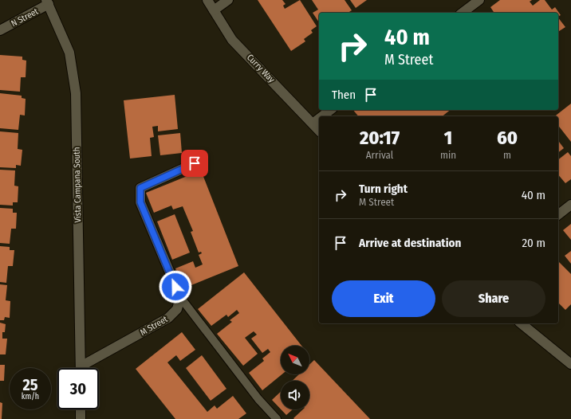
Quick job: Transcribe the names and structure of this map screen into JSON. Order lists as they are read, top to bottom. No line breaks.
{"streets":{"street":["N Street","Curry Way","Vista Campana South","M Street"]},"crossings":[["N Street","Vista Campana South"]],"north":"top left","page":{"turn":["40 m","M Street"],"then":"Then","eta":["20:17","Arrival","1","min","60","m"],"list":[{"name":"Turn right","note":"M Street","value":"40 m"},{"name":"Arrive at destination","value":"20 m"}],"buttons":["Exit","Share"],"speed":"25 km/h","limit":"30"}}
